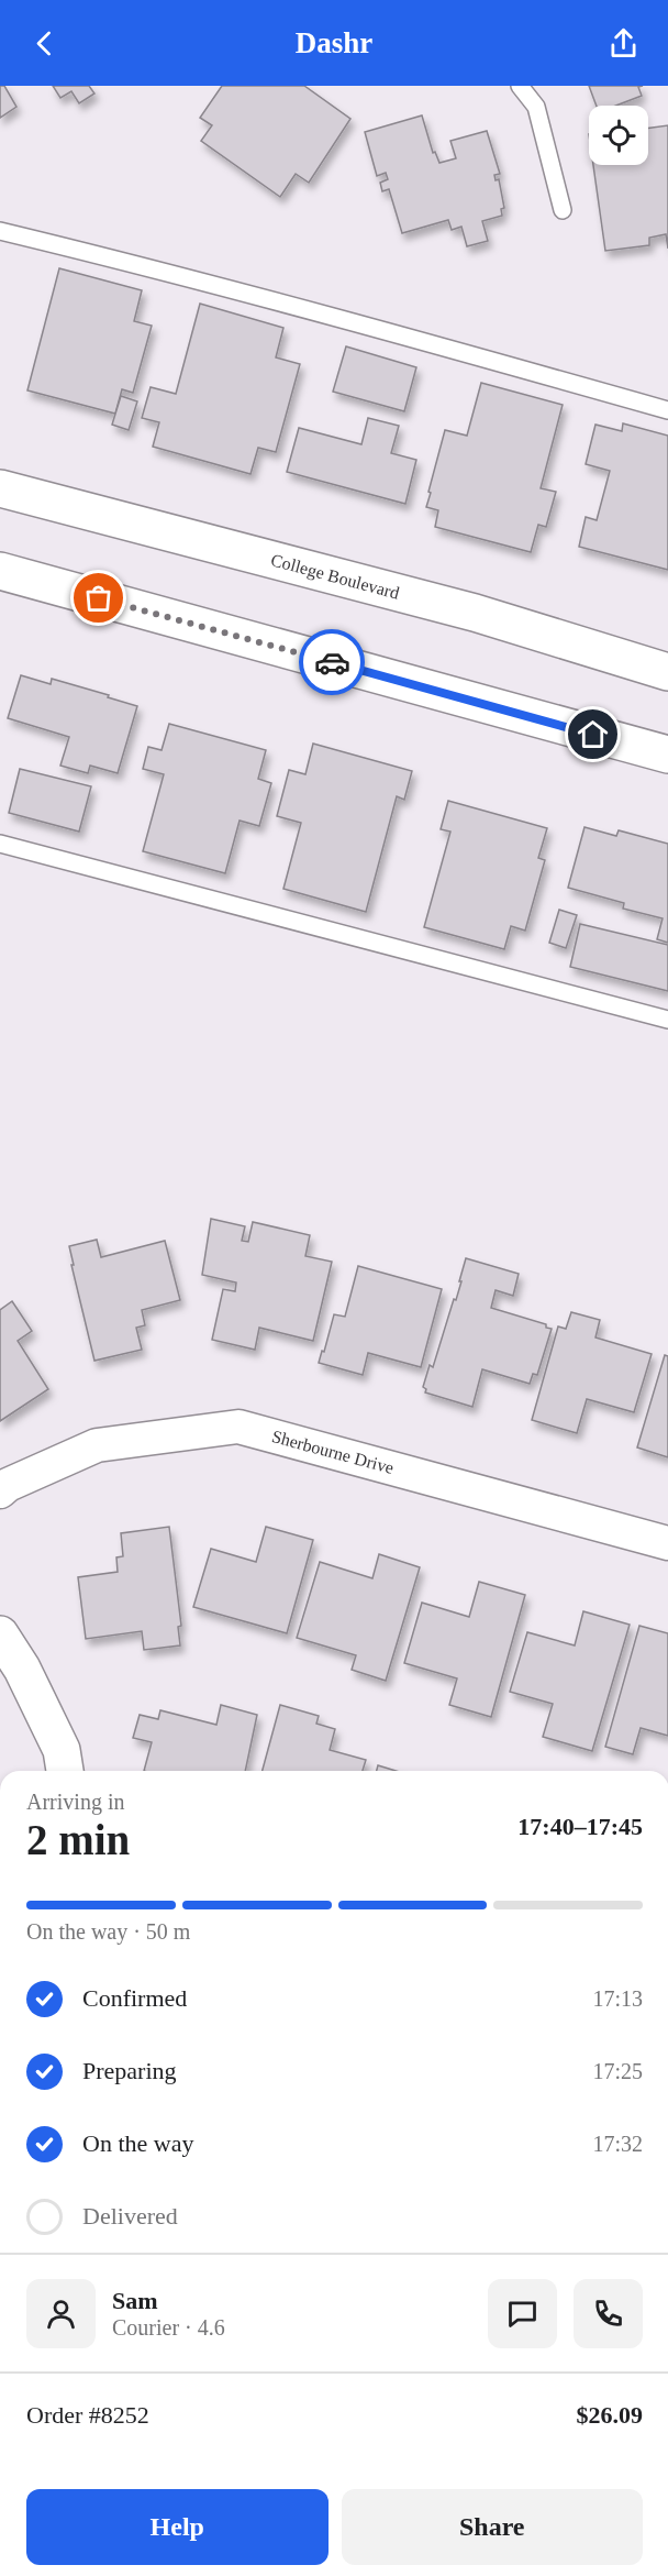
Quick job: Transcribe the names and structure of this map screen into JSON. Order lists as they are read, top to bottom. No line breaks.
{"streets":{"main road":["College Boulevard"],"street":["Sherbourne Drive"]},"page":{"header":"Dashr","heading":["2 min","Arriving in","17:40–17:45"],"panel":["Sam","Courier · 4.6","Order #8252","$26.09"],"bar":"On the way · 50 m","list":[["Confirmed","17:13"],["Preparing","17:25"],["On the way","17:32"],"Delivered"],"buttons":["Help","Share"]}}
